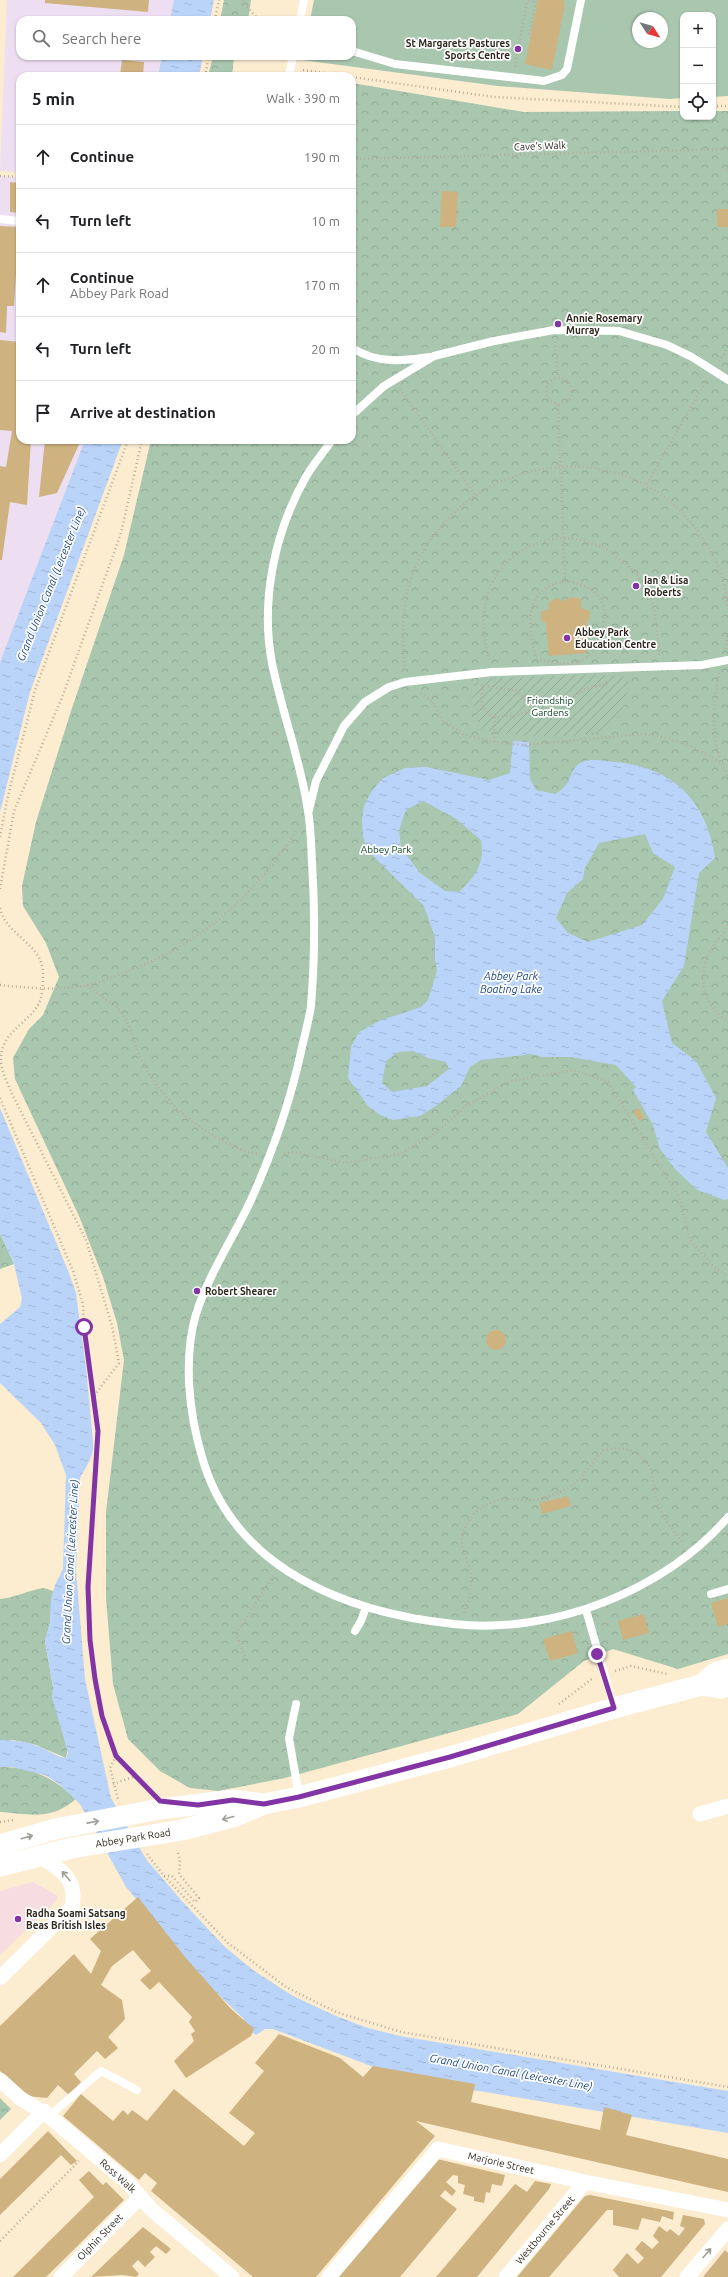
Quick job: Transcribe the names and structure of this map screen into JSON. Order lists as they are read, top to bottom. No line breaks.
{"streets":{"main road":["Abbey Park Road"],"street":["Marjorie Street","Ross Walk","Westbourne Street","Olphin Street"],"path":["Cave's Walk"]},"crossings":[["Marjorie Street","Westbourne Street"],["Ross Walk","Olphin Street"]],"water":["Grand Union Canal (Leicester Line)","Abbey Park Boating Lake"],"parks":["Friendship Gardens","Abbey Park"],"places":["St Margarets Pastures Sports Centre","Annie Rosemary Murray","Ian & Lisa Roberts","Abbey Park Education Centre","Robert Shearer","Radha Soami Satsang Beas British Isles"],"north":"bottom right","page":{"map_buttons":["+","−"],"search":"Search here","heading":["5 min","Walk · 390 m"],"list":[["Continue","190 m"],["Turn left","10 m"],["Continue","Abbey Park Road","170 m"],["Turn left","20 m"],"Arrive at destination"]}}
